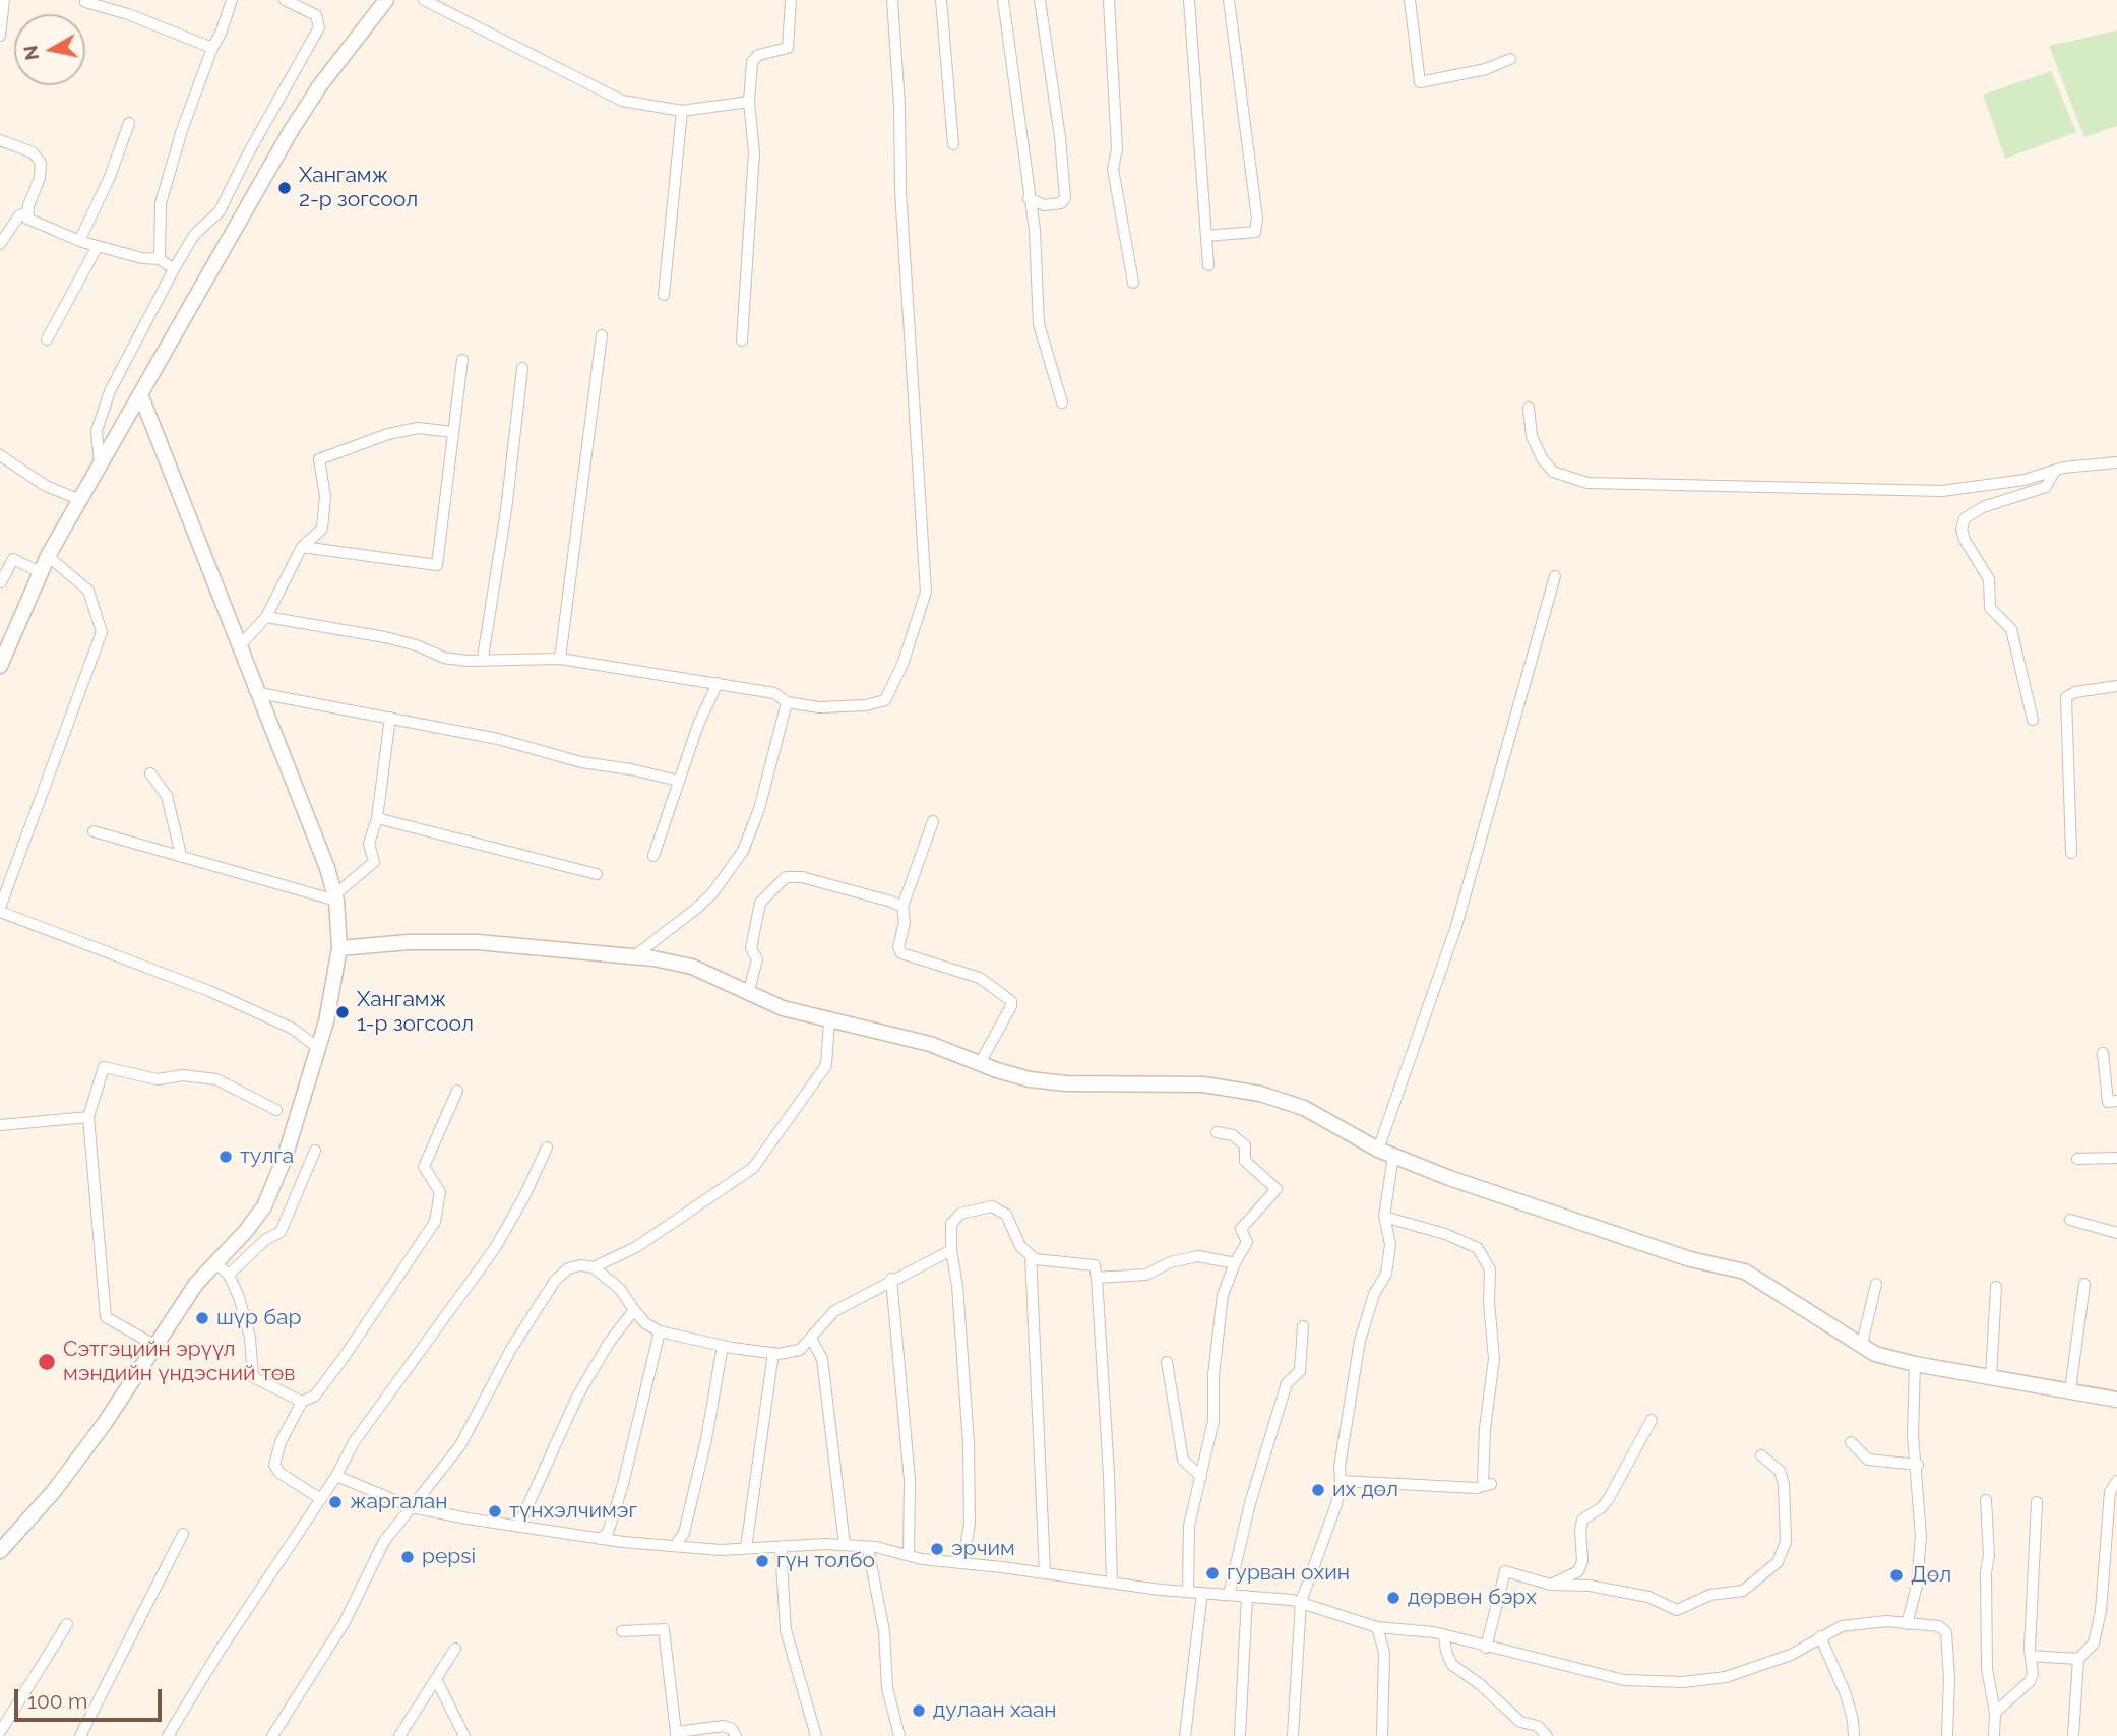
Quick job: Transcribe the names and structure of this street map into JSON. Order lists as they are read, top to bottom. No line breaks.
{"places":["Хангамж 2-р зогсоол","Хангамж 1-р зогсоол","тулга","шүр бар","Сэтгэцийн эрүүл мэндийн үндэсний төв","их дөл","жаргалан","түнхэлчимэг","эрчим","pepsi","гүн толбо","гурван охин","Дөл","дөрвөн бэрх","дулаан хаан"],"scale_bar":"100 m","north":"left"}
